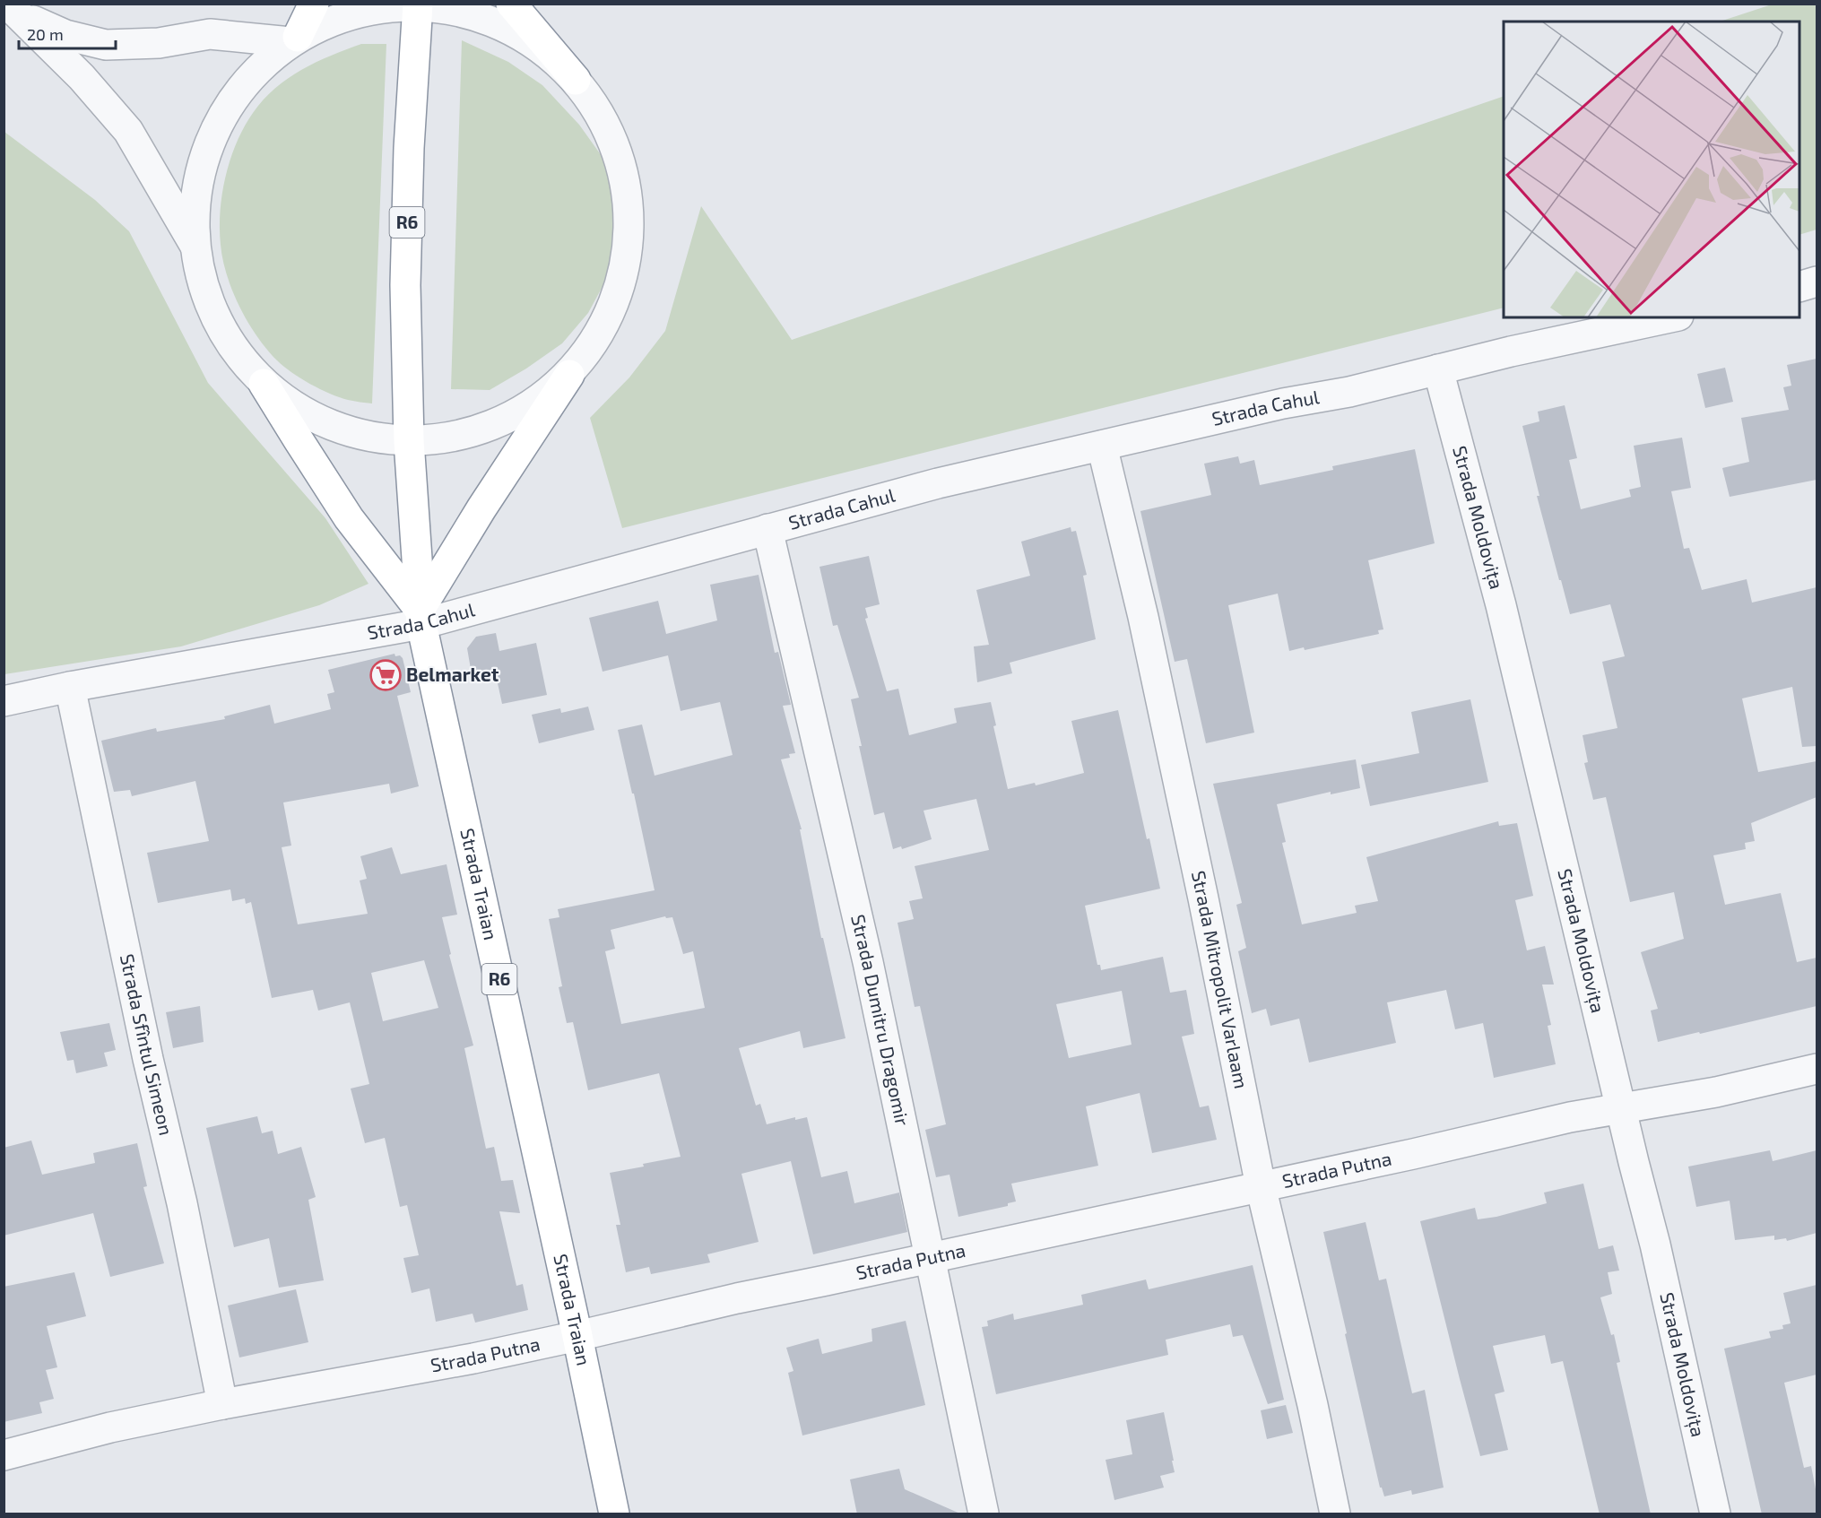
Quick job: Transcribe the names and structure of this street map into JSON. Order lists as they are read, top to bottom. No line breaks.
{"streets":{"highway":["R6","Strada Trаian"],"street":["Strada Cahul","Strada Moldovița","Strada Mitropolit Varlaam","Strada Dumitru Dragomir","Strada Sfîntul Simeon","Strada Putna"]},"crossings":[["R6","Strada Trаian"],["Strada Cahul","Strada Moldovița"],["Strada Cahul","Strada Trаian"],["Strada Cahul","Strada Mitropolit Varlaam"],["Strada Cahul","Strada Dumitru Dragomir"],["Strada Cahul","Strada Sfîntul Simeon"],["Strada Moldovița","Strada Putna"],["Strada Trаian","Strada Putna"],["Strada Mitropolit Varlaam","Strada Putna"],["Strada Dumitru Dragomir","Strada Putna"],["Strada Sfîntul Simeon","Strada Putna"]],"places":{"supermarket":["Belmarket"]},"scale_bar":"20 m"}
